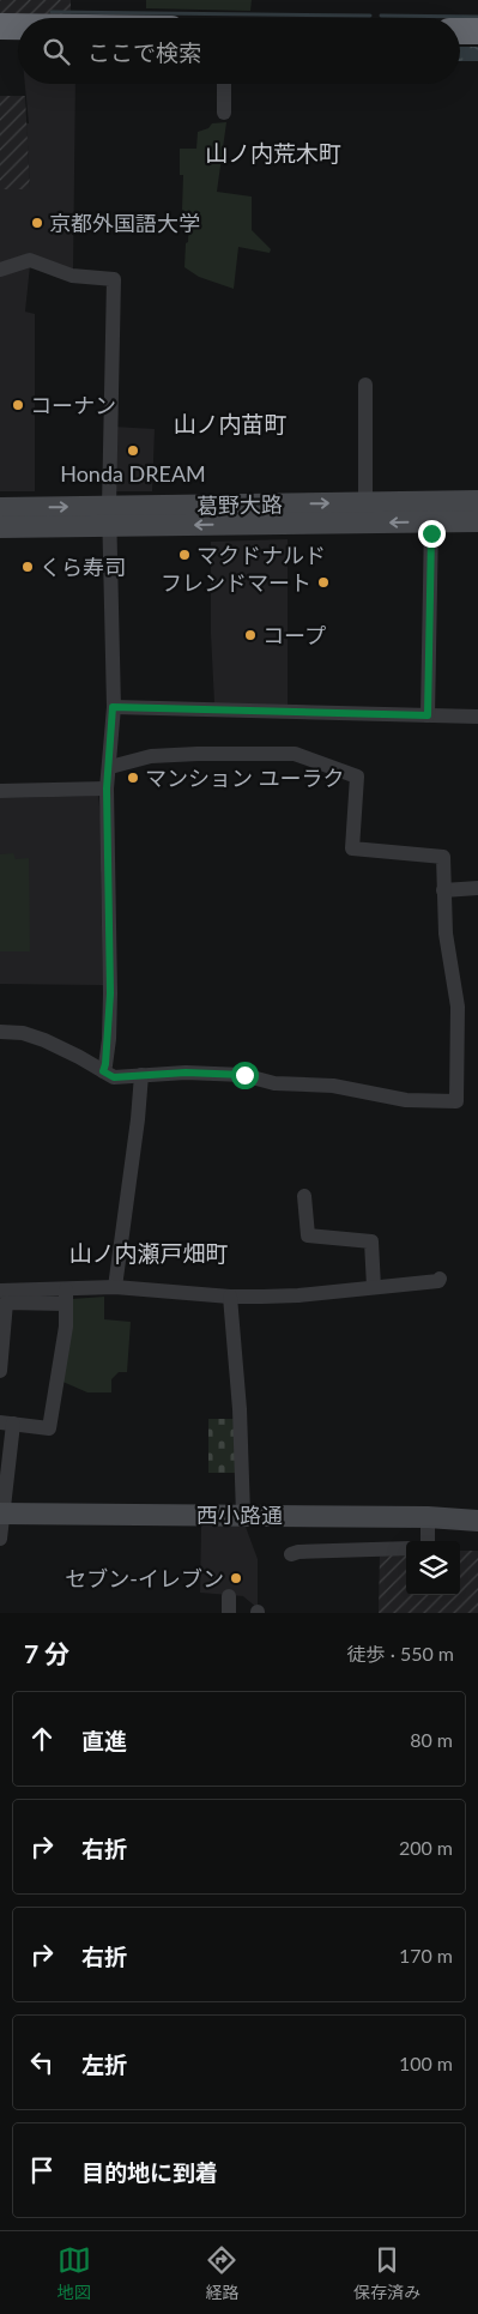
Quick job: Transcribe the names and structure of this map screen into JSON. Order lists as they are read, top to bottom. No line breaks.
{"streets":{"street":["葛野大路","西小路通"]},"districts":["山ノ内荒木町","山ノ内苗町","山ノ内瀬戸畑町"],"places":["京都外国語大学","コーナン","Honda DREAM","マクドナルド","くら寿司","フレンドマート","コープ","マンション ユーラク","セブン-イレブン"],"page":{"search":"ここで検索","heading":["7 分","徒歩 · 550 m"],"list":[["直進","80 m"],["右折","200 m"],["右折","170 m"],["左折","100 m"],"目的地に到着"],"nav":["地図","経路","保存済み"]}}
